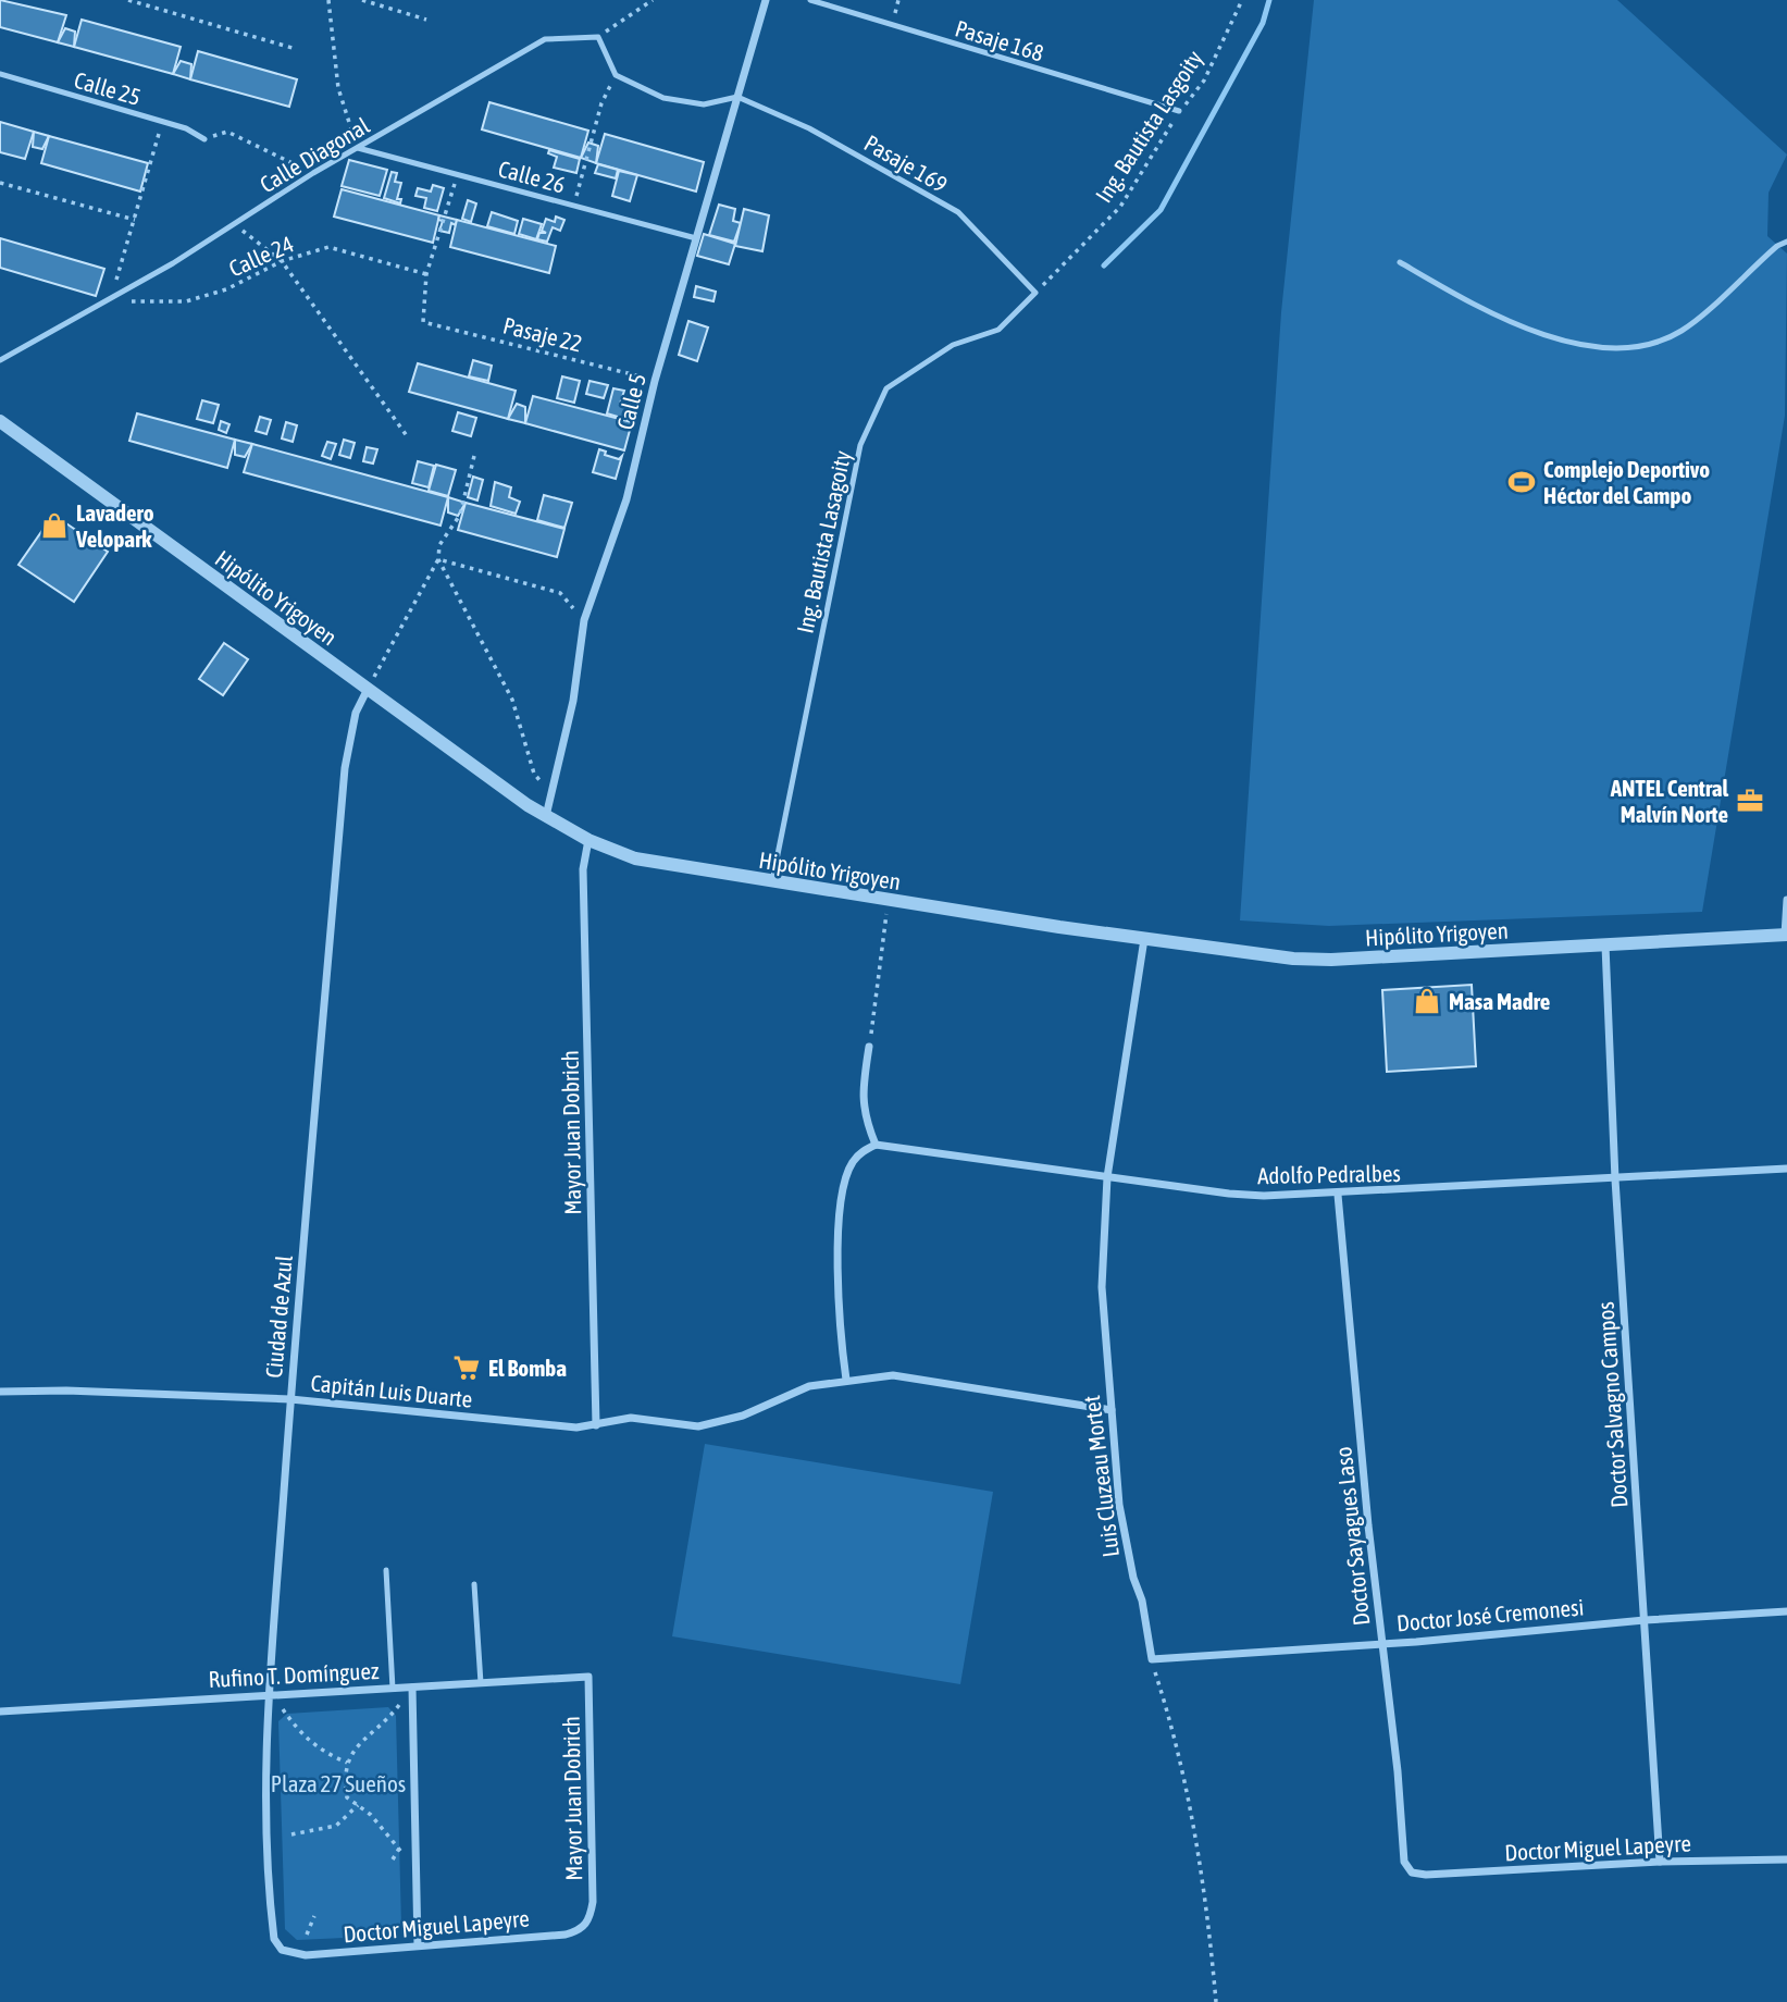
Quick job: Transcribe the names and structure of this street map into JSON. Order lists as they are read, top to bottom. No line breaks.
{"streets":{"street":["Calle 5","Hipólito Yrigoyen","Mayor Juan Dobrich","Adolfo Pedralbes","Ciudad de Azul","Capitán Luis Duarte","Doctor Salvagno Campos","Luis Cluzeau Mortet","Doctor Sayagues Laso","Doctor José Cremonesi","Rufino T. Domínguez","Doctor Miguel Lapeyre"],"lane":["Pasaje 168","Calle 25","Calle Diagonal","Pasaje 169","Calle 26","Ing. Bautista Lasagoity"],"path":["Ing. Bautista Lasgoity","Calle 24","Pasaje 22"]},"crossings":[["Pasaje 168","Ing. Bautista Lasgoity"],["Ing. Bautista Lasgoity","Pasaje 169"],["Ing. Bautista Lasgoity","Ing. Bautista Lasagoity"],["Calle Diagonal","Calle 26"],["Calle Diagonal","Calle 24"],["Pasaje 169","Calle 5"],["Pasaje 169","Ing. Bautista Lasagoity"],["Calle 26","Calle 5"],["Calle 24","Pasaje 22"],["Pasaje 22","Calle 5"],["Calle 5","Hipólito Yrigoyen"],["Ing. Bautista Lasagoity","Hipólito Yrigoyen"],["Hipólito Yrigoyen","Mayor Juan Dobrich"],["Hipólito Yrigoyen","Ciudad de Azul"],["Hipólito Yrigoyen","Doctor Salvagno Campos"],["Hipólito Yrigoyen","Luis Cluzeau Mortet"],["Mayor Juan Dobrich","Capitán Luis Duarte"],["Mayor Juan Dobrich","Rufino T. Domínguez"],["Mayor Juan Dobrich","Doctor Miguel Lapeyre"],["Adolfo Pedralbes","Doctor Salvagno Campos"],["Adolfo Pedralbes","Luis Cluzeau Mortet"],["Adolfo Pedralbes","Doctor Sayagues Laso"],["Ciudad de Azul","Capitán Luis Duarte"],["Ciudad de Azul","Rufino T. Domínguez"],["Ciudad de Azul","Doctor Miguel Lapeyre"],["Capitán Luis Duarte","Luis Cluzeau Mortet"],["Doctor Salvagno Campos","Doctor José Cremonesi"],["Doctor Salvagno Campos","Doctor Miguel Lapeyre"],["Luis Cluzeau Mortet","Doctor José Cremonesi"],["Doctor Sayagues Laso","Doctor José Cremonesi"],["Doctor Sayagues Laso","Doctor Miguel Lapeyre"]],"parks":["Plaza 27 Sueños"],"places":{"sports":["Complejo Deportivo Héctor del Campo"],"shop":["Lavadero Velopark","Masa Madre"],"office":["ANTEL Central Malvín Norte"],"supermarket":["El Bomba"]}}
